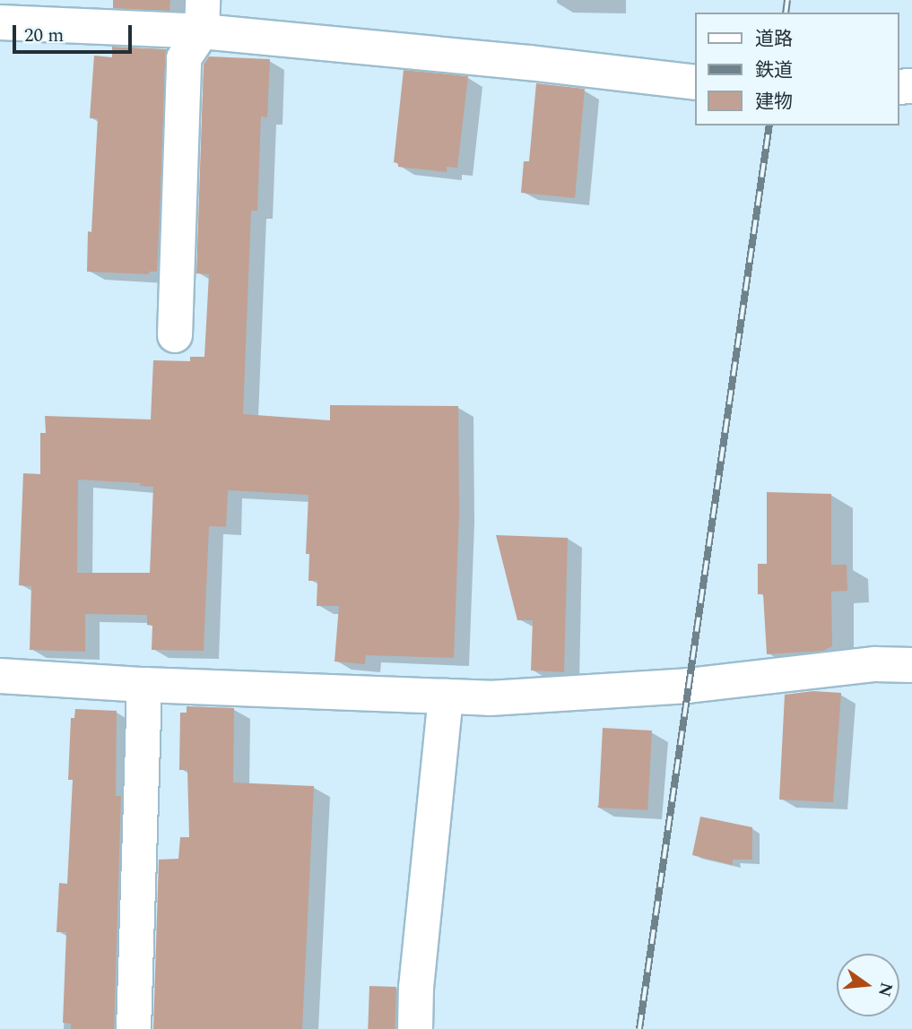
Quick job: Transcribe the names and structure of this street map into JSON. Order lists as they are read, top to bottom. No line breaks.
{"legend":["道路","鉄道","建物"],"scale_bar":"20 m","north":"right"}
